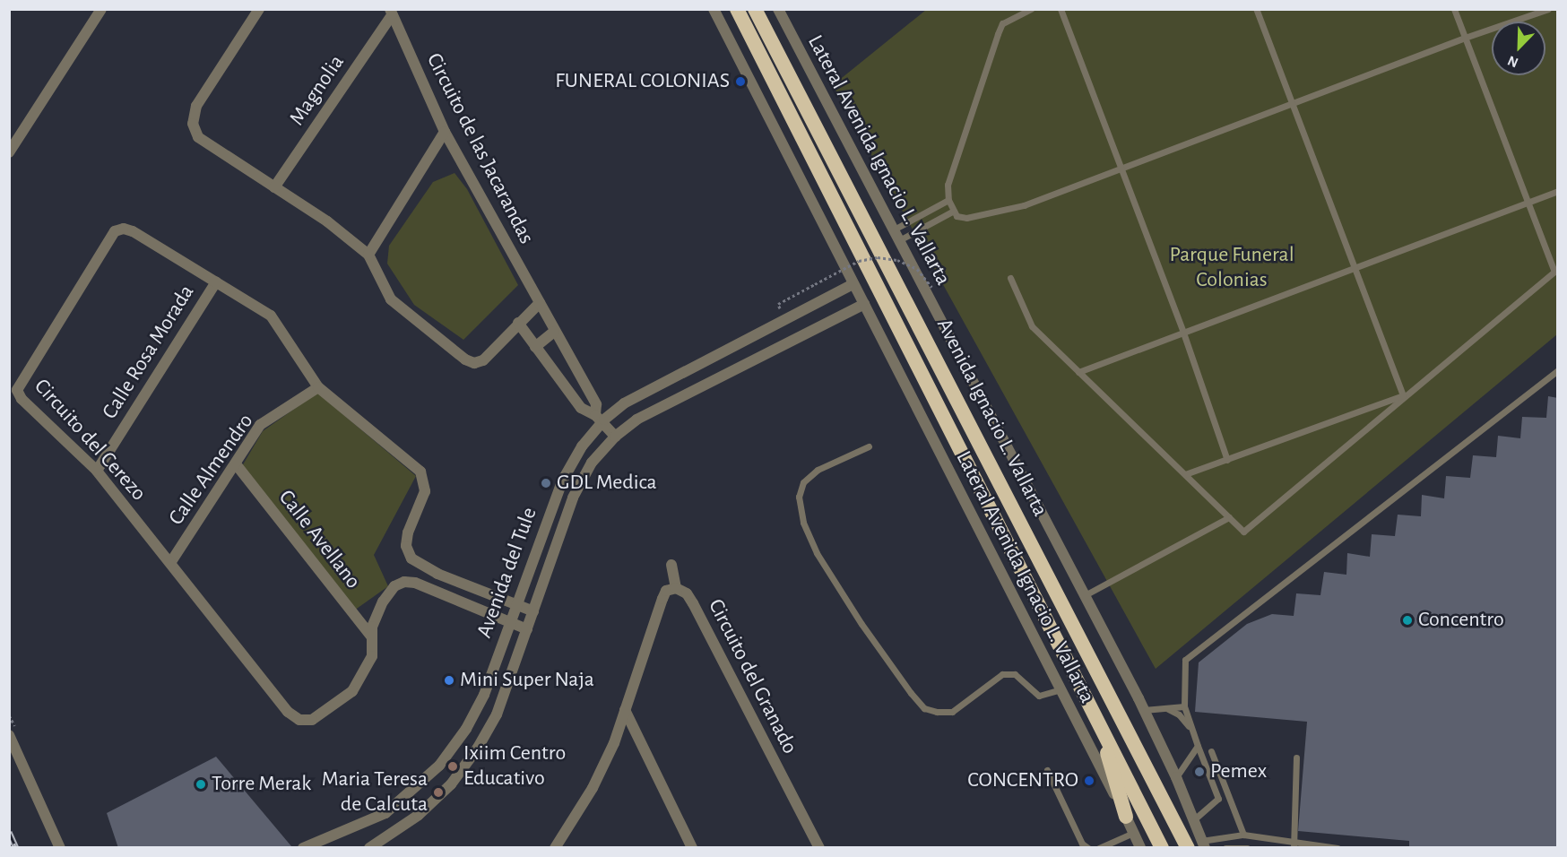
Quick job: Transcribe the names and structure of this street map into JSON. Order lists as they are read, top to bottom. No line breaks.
{"streets":{"highway":["Avenida Ignacio L. Vallarta"],"street":["Magnolia","Circuito de las Jacarandas","Lateral Avenida Ignacio L. Vallarta","Calle Rosa Morada","Circuito del Cerezo","Calle Almendro","Calle Avellano","Avenida del Tule","Circuito del Granado"]},"crossings":[["Magnolia","Circuito de las Jacarandas"],["Circuito de las Jacarandas","Avenida del Tule"],["Lateral Avenida Ignacio L. Vallarta","Avenida del Tule"],["Calle Rosa Morada","Circuito del Cerezo"],["Circuito del Cerezo","Calle Almendro"],["Circuito del Cerezo","Calle Avellano"],["Calle Almendro","Calle Avellano"]],"parks":["Parque Funeral Colonias"],"places":["FUNERAL COLONIAS","GDL Medica","Concentro","Mini Super Naja","Ixiim Centro Educativo","Pemex","CONCENTRO","Torre Merak","Maria Teresa de Calcuta"],"north":"bottom left"}
